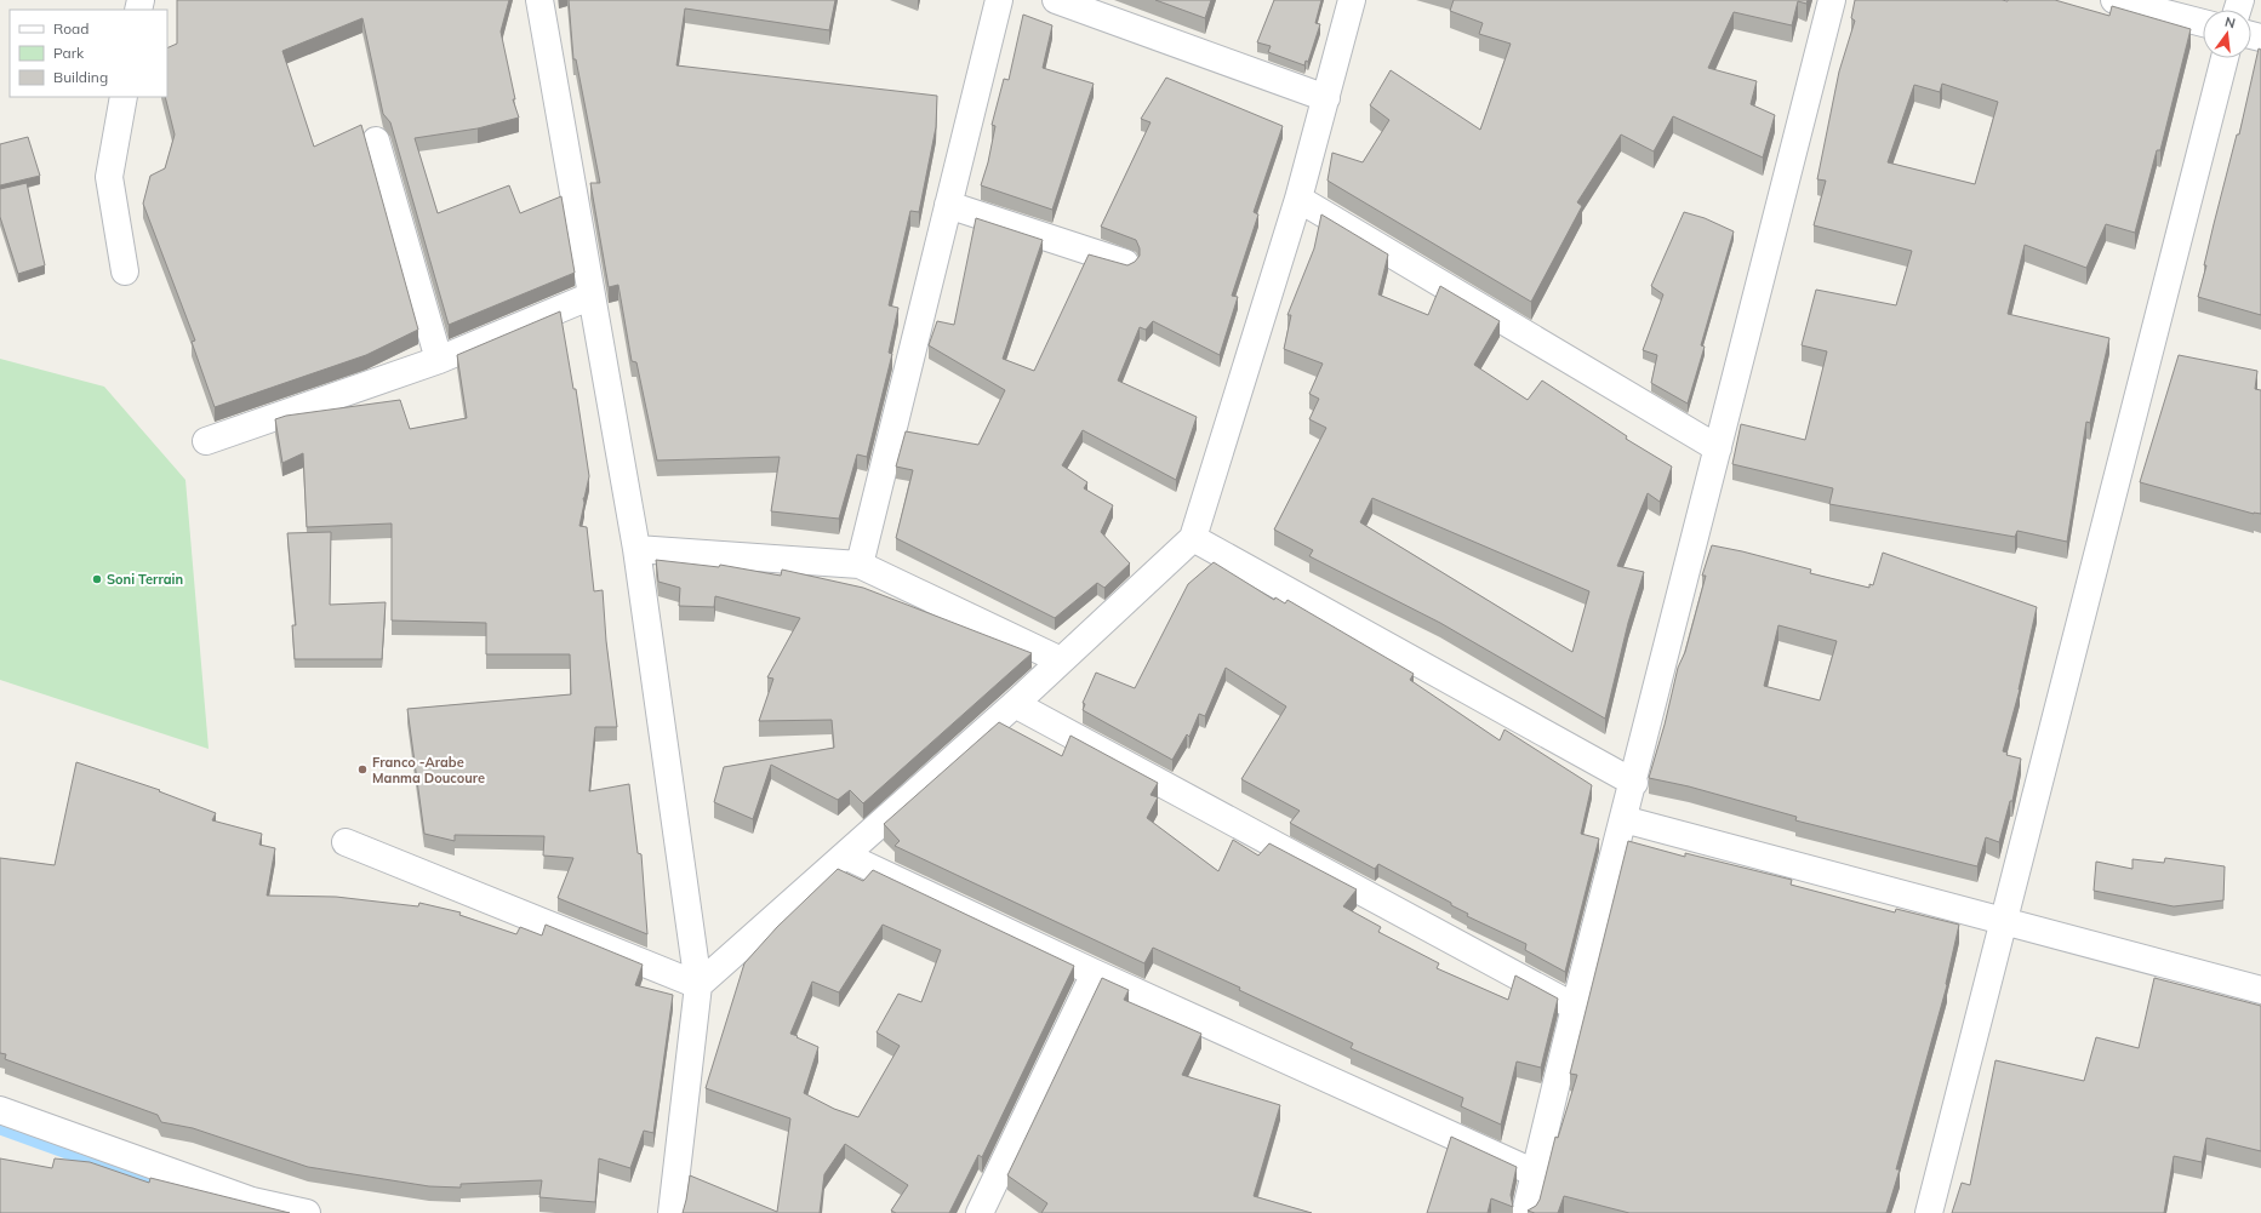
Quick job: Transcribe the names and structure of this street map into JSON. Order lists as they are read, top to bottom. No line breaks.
{"places":["Soni Terrain","Franco -Arabe Manma Doucoure"],"legend":["Road","Park","Building"],"north":"top"}
